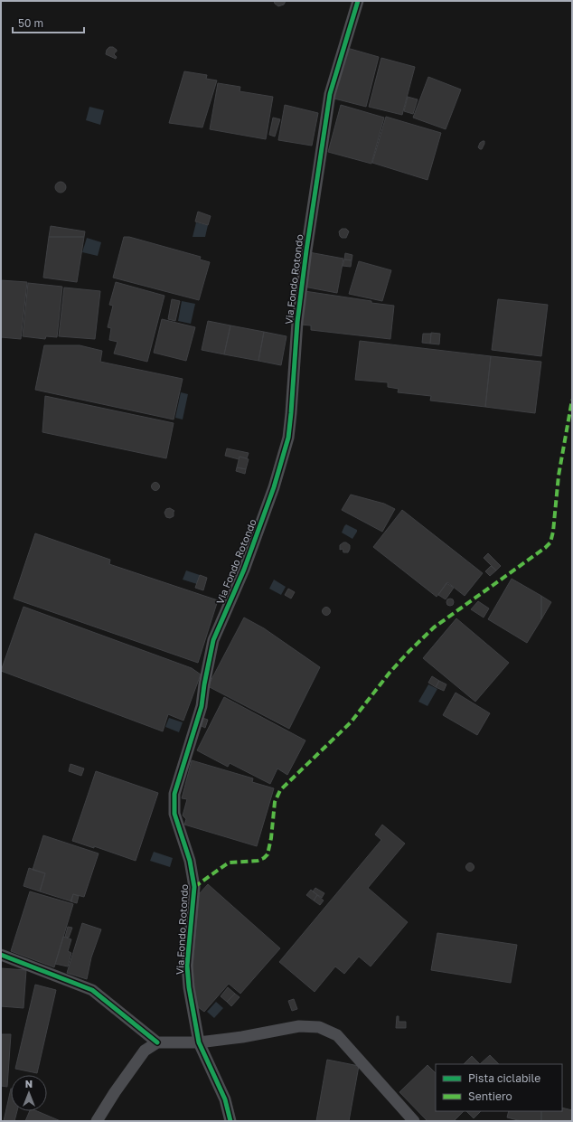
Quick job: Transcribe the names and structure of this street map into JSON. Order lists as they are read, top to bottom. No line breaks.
{"streets":{"street":["Via Fondo Rotondo"]},"legend":["Pista ciclabile","Sentiero"],"scale_bar":"50 m","north":"top"}
